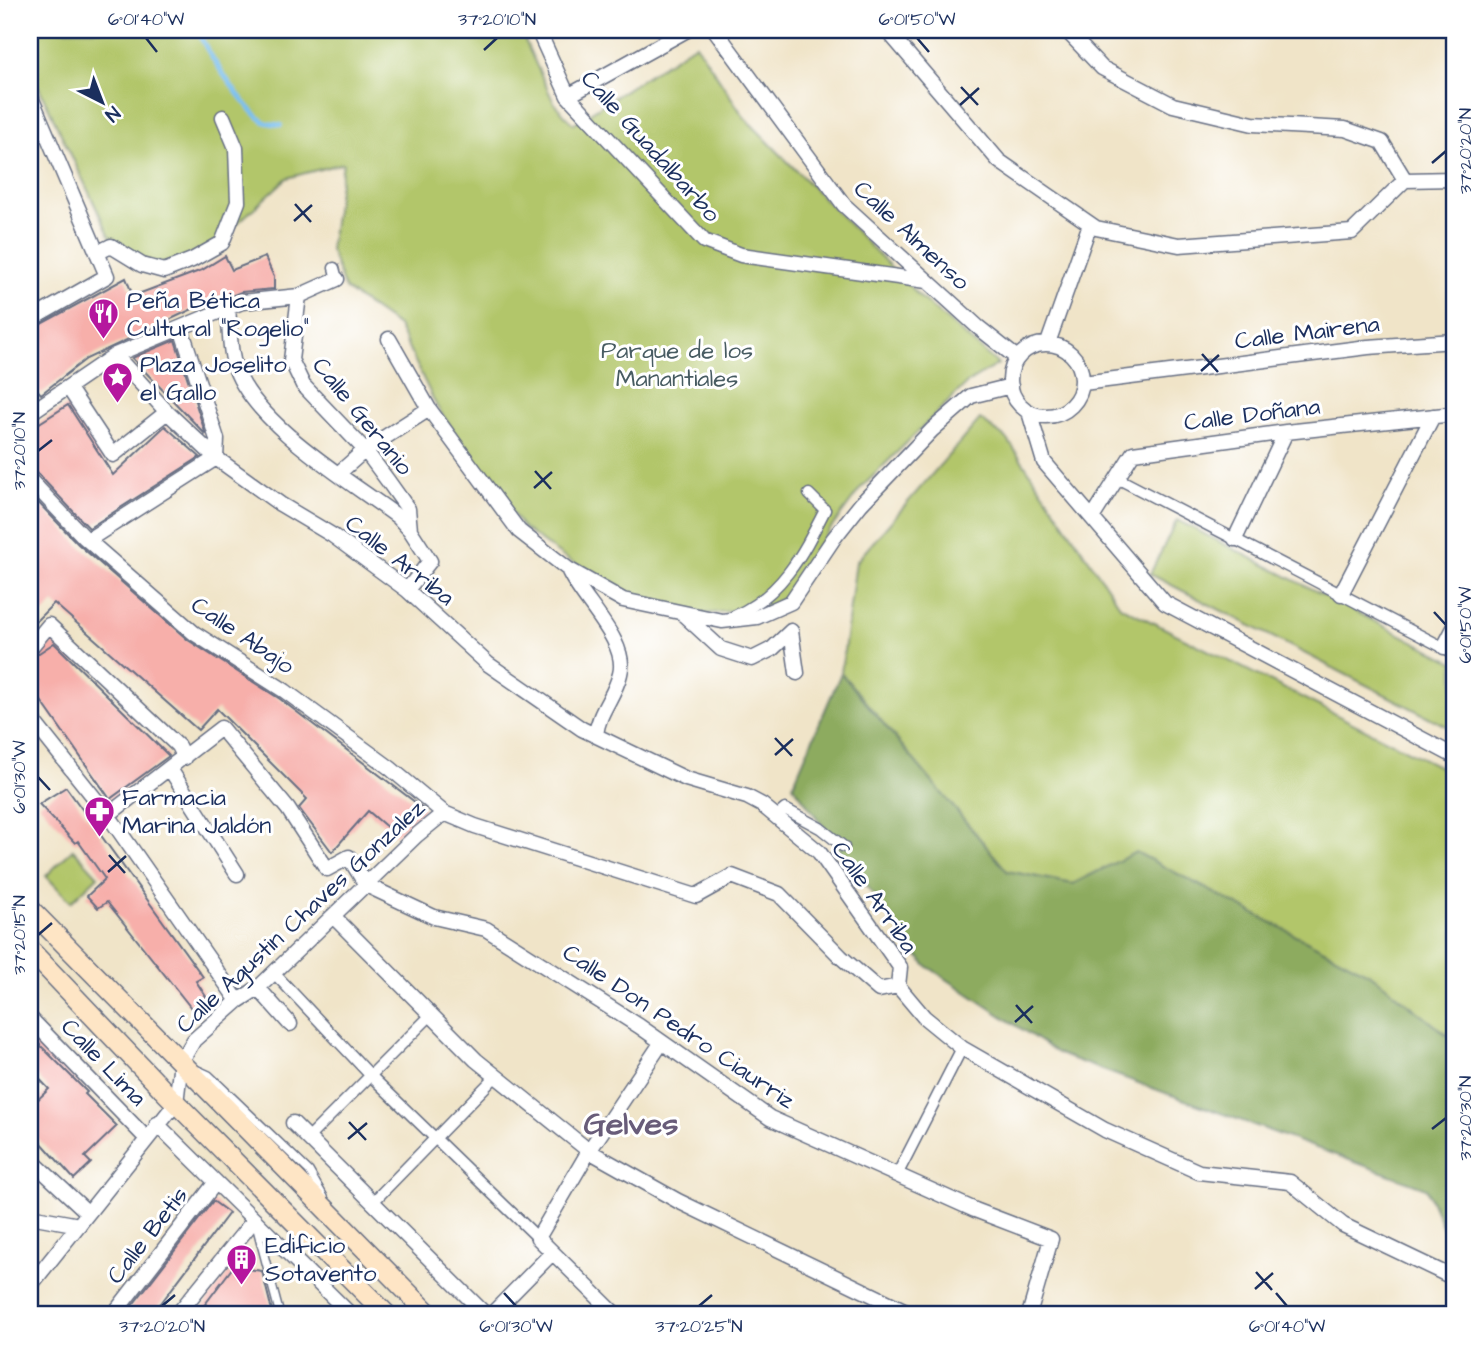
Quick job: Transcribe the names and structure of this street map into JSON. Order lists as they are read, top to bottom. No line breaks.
{"streets":{"street":["Calle Guadalbarbo","Calle Almenso","Calle Mairena","Calle Doñana","Calle Geranio","Calle Arriba","Calle Abajo","Calle Agustin Chaves Gonzalez","Calle Don Pedro Ciaurriz","Calle Lima","Calle Betis"]},"crossings":[["Calle Guadalbarbo","Calle Almenso"],["Calle Almenso","Calle Mairena"],["Calle Geranio","Calle Arriba"],["Calle Arriba","Calle Agustin Chaves Gonzalez"],["Calle Abajo","Calle Agustin Chaves Gonzalez"],["Calle Agustin Chaves Gonzalez","Calle Don Pedro Ciaurriz"]],"districts":["Gelves"],"parks":["Parque de los Manantiales"],"places":{"restaurant":["Peña Bética Cultural \"Rogelio\""],"place":["Plaza Joselito el Gallo"],"pharmacy":["Farmacia Marina Jaldón"],"building":["Edificio Sotavento"]},"north":"bottom right","coordinates":["6°01'40\"W","37°20'10\"N","6°01'50\"W","37°20'20\"N","6°01'30\"W","37°20'15\"N","37°20'30\"N","37°20'25\"N"]}
